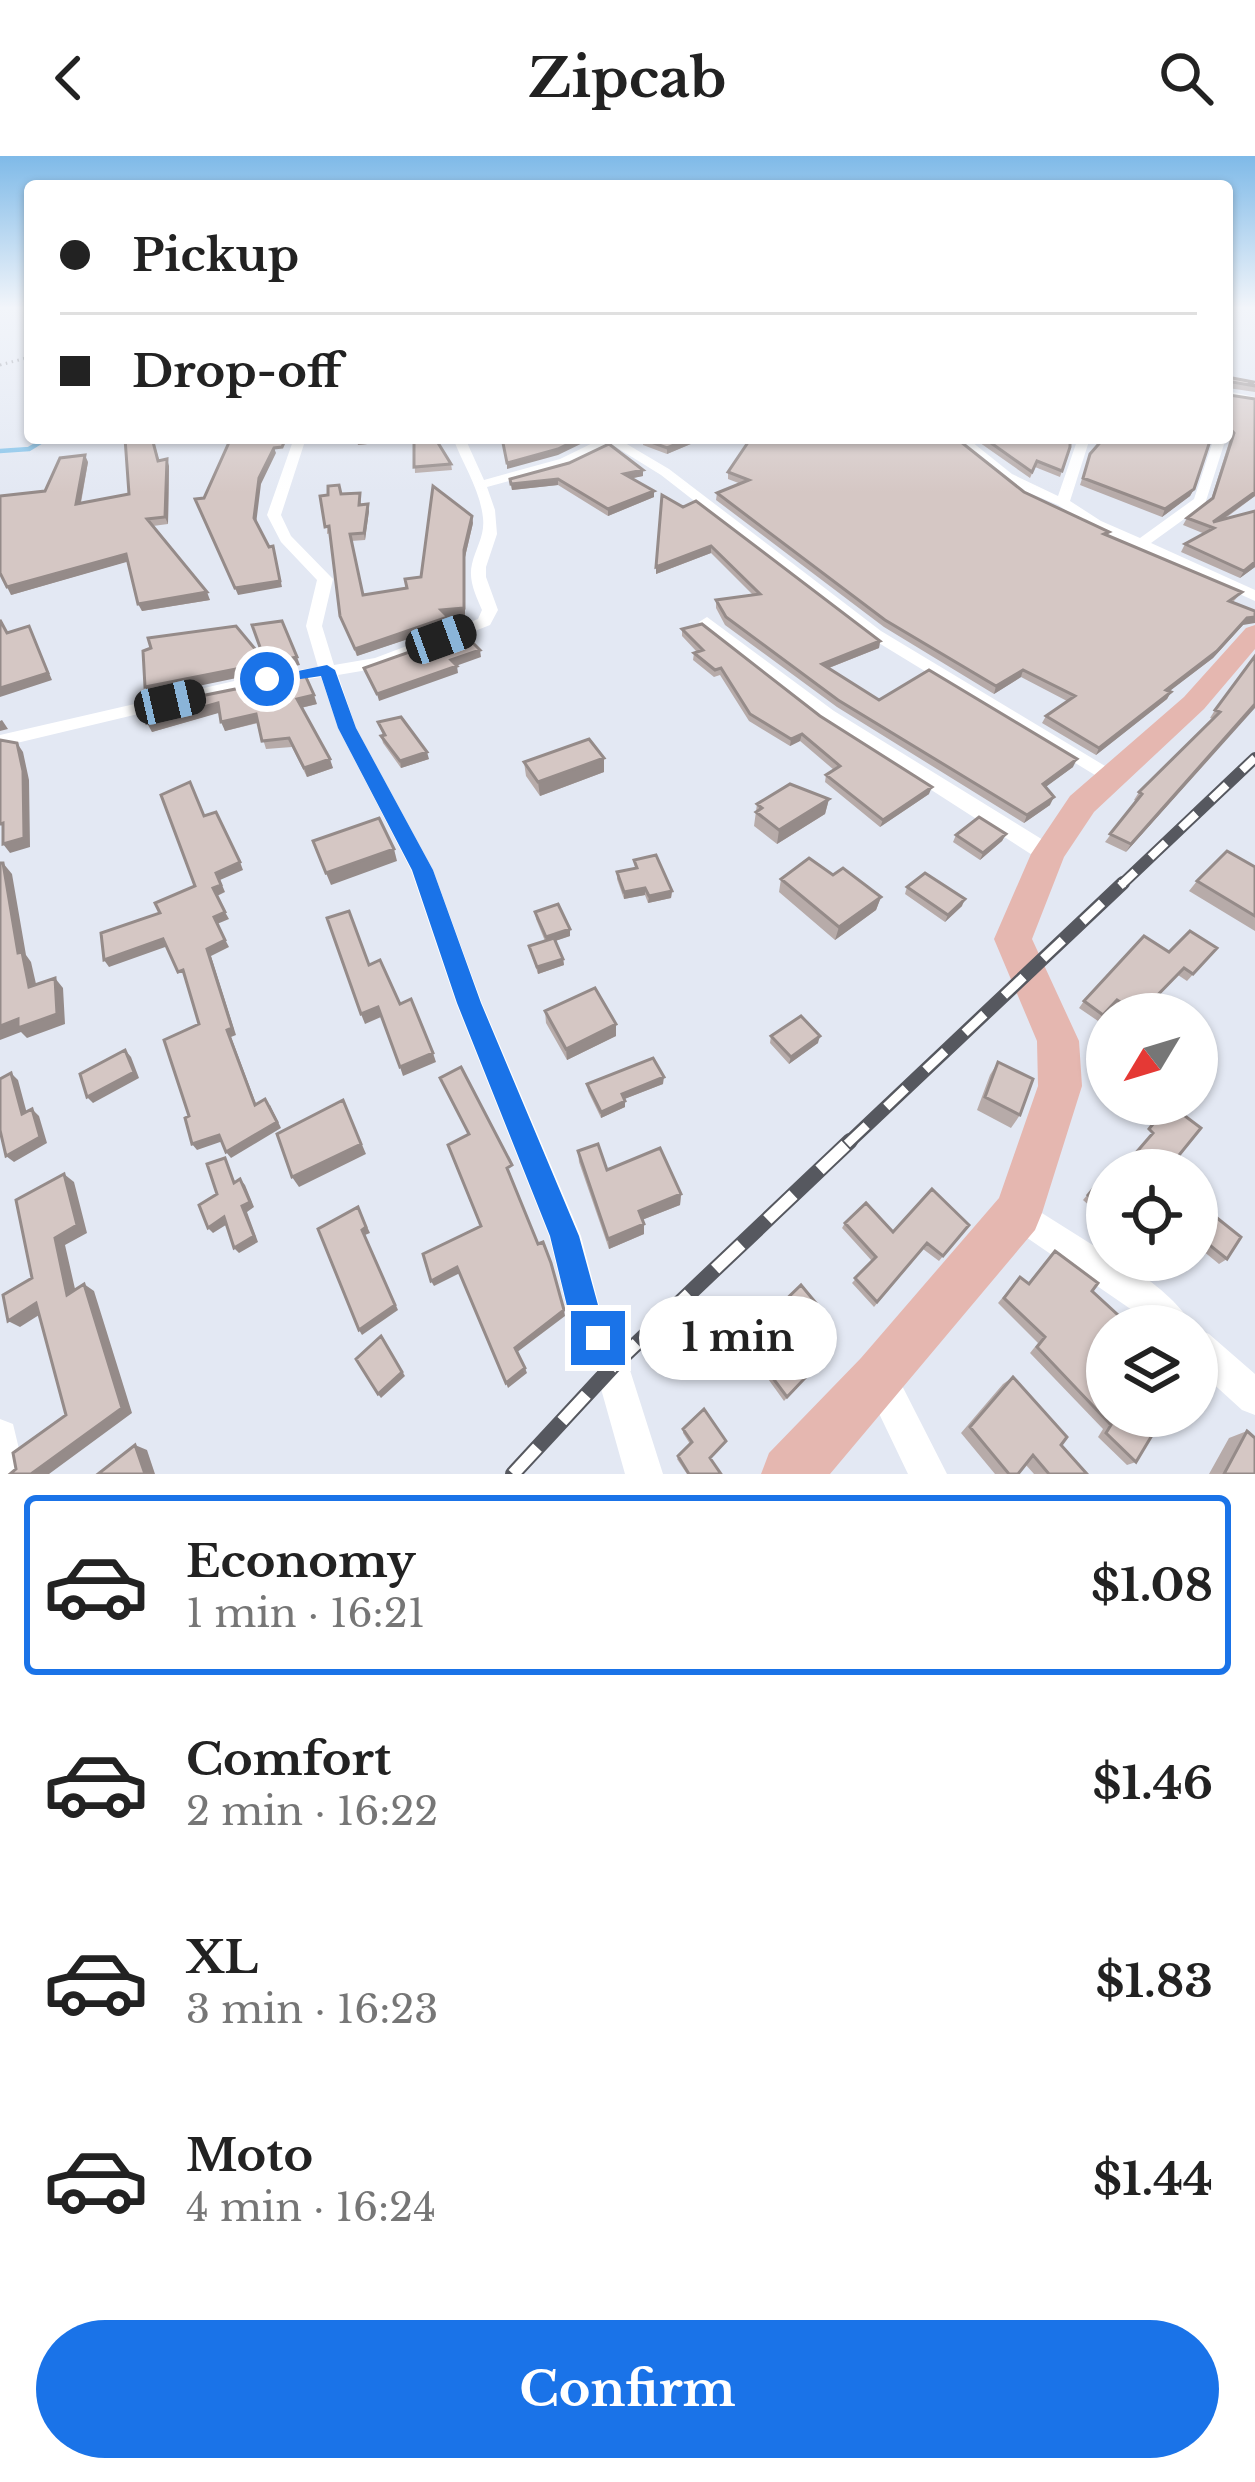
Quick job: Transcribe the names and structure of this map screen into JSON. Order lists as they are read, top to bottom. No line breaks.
{"north":"bottom left","page":{"header":"Zipcab","banner":["Pickup","Drop-off"],"bubble":"1 min","list":[{"name":"Economy","note":"1 min · 16:21","value":"$1.08"},{"name":"Comfort","note":"2 min · 16:22","value":"$1.46"},{"name":"XL","note":"3 min · 16:23","value":"$1.83"},{"name":"Moto","note":"4 min · 16:24","value":"$1.44"}],"buttons":"Confirm"}}
